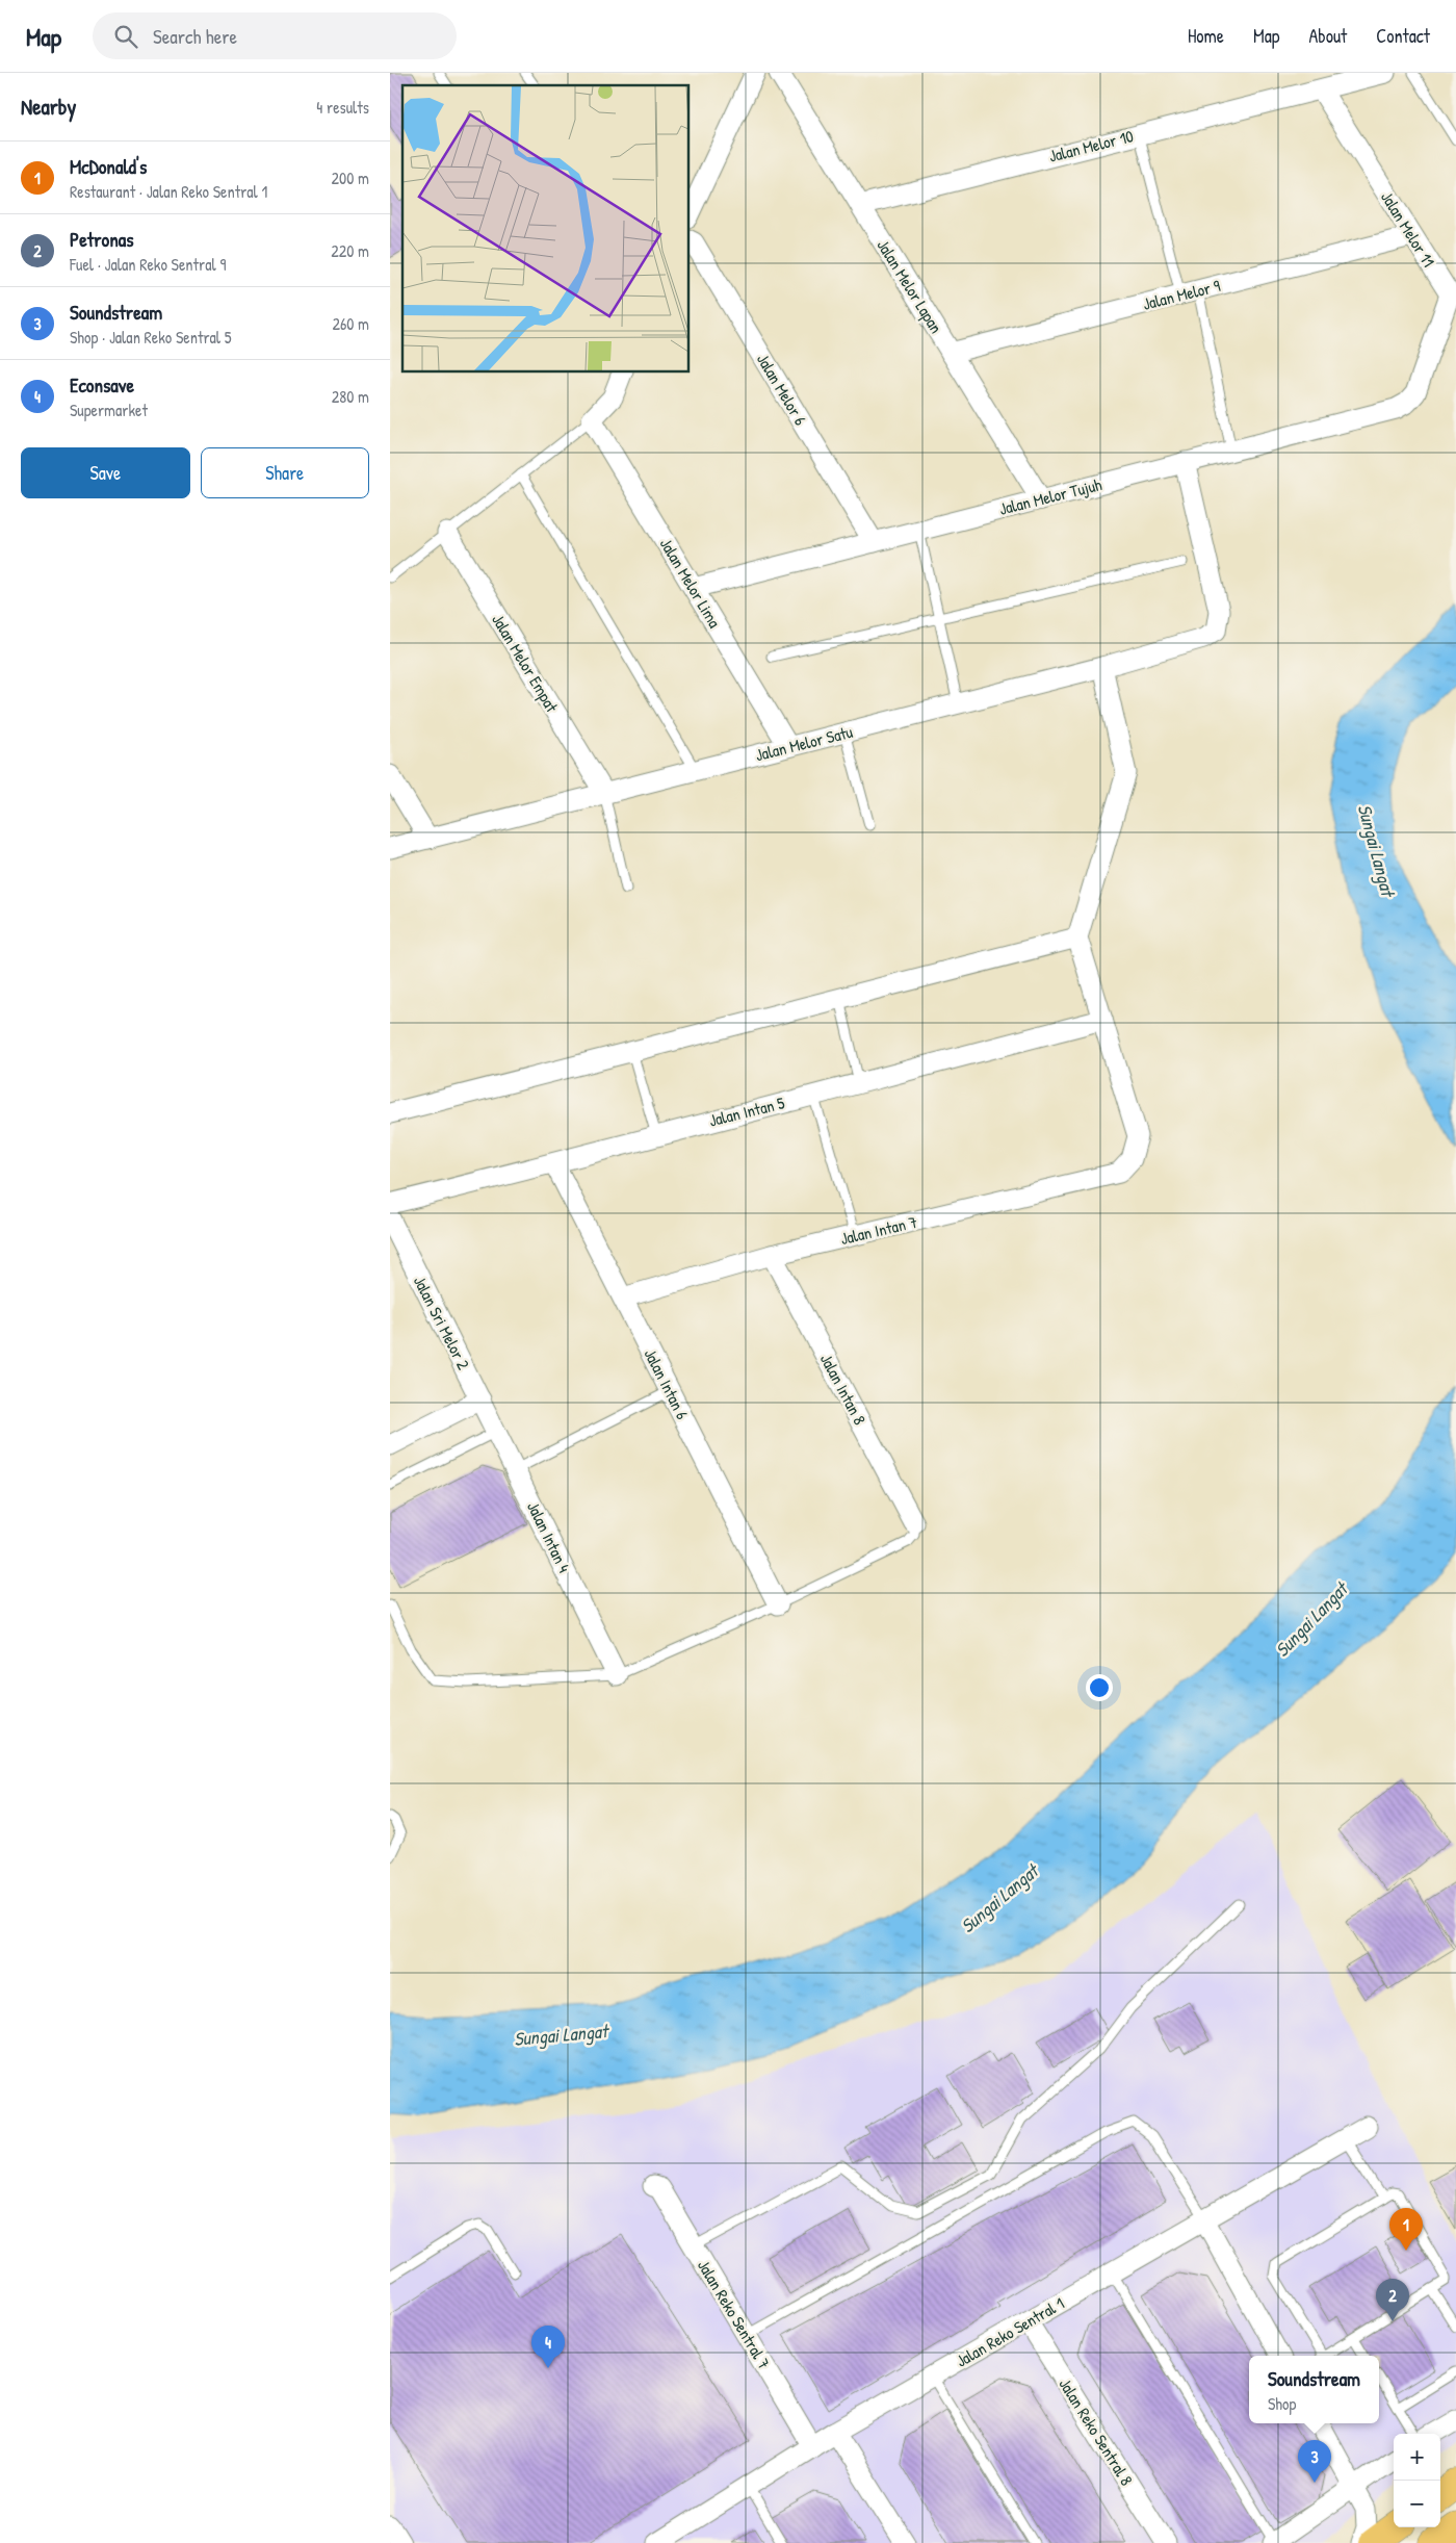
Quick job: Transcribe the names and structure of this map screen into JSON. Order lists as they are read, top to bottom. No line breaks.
{"streets":{"street":["Jalan Melor 10","Jalan Melor 11","Jalan Melor Lapan","Jalan Melor 9","Jalan Melor 6","Jalan Melor Tujuh","Jalan Melor Lima","Jalan Melor Empat","Jalan Melor Satu","Jalan Intan 5","Jalan Intan 7","Jalan Sri Melor 2","Jalan Intan 6","Jalan Intan 8","Jalan Intan 4","Jalan Reko Sentral 7","Jalan Reko Sentral 1","Jalan Reko Sentral 8"]},"crossings":[["Jalan Melor 10","Jalan Melor 11"],["Jalan Melor 10","Jalan Melor Lapan"],["Jalan Melor 11","Jalan Melor 9"],["Jalan Melor 11","Jalan Melor Tujuh"],["Jalan Melor Lapan","Jalan Melor 9"],["Jalan Melor Lapan","Jalan Melor Tujuh"],["Jalan Melor 6","Jalan Melor Tujuh"],["Jalan Melor Tujuh","Jalan Melor Lima"],["Jalan Melor Tujuh","Jalan Melor Satu"],["Jalan Melor Lima","Jalan Melor Satu"],["Jalan Melor Empat","Jalan Melor Satu"],["Jalan Intan 5","Jalan Intan 7"],["Jalan Intan 5","Jalan Intan 6"],["Jalan Intan 7","Jalan Intan 6"],["Jalan Intan 7","Jalan Intan 8"],["Jalan Sri Melor 2","Jalan Intan 4"],["Jalan Reko Sentral 7","Jalan Reko Sentral 1"],["Jalan Reko Sentral 1","Jalan Reko Sentral 8"]],"water":["Sungai Langat"],"page":{"header":"Map","search":"Search here","nav":["Home","Map","About","Contact"],"heading":["Nearby","4 results"],"list":[{"mark":"1","name":"McDonald's","note":"Restaurant · Jalan Reko Sentral 1","value":"200 m"},{"mark":"2","name":"Petronas","note":"Fuel · Jalan Reko Sentral 9","value":"220 m"},{"mark":"3","name":"Soundstream","note":"Shop · Jalan Reko Sentral 5","value":"260 m"},{"mark":"4","name":"Econsave","note":"Supermarket","value":"280 m"}],"buttons":["Save","Share"],"pins":["1","2","4","3"],"popup":["Soundstream","Shop"],"map_buttons":["+","−"]}}
